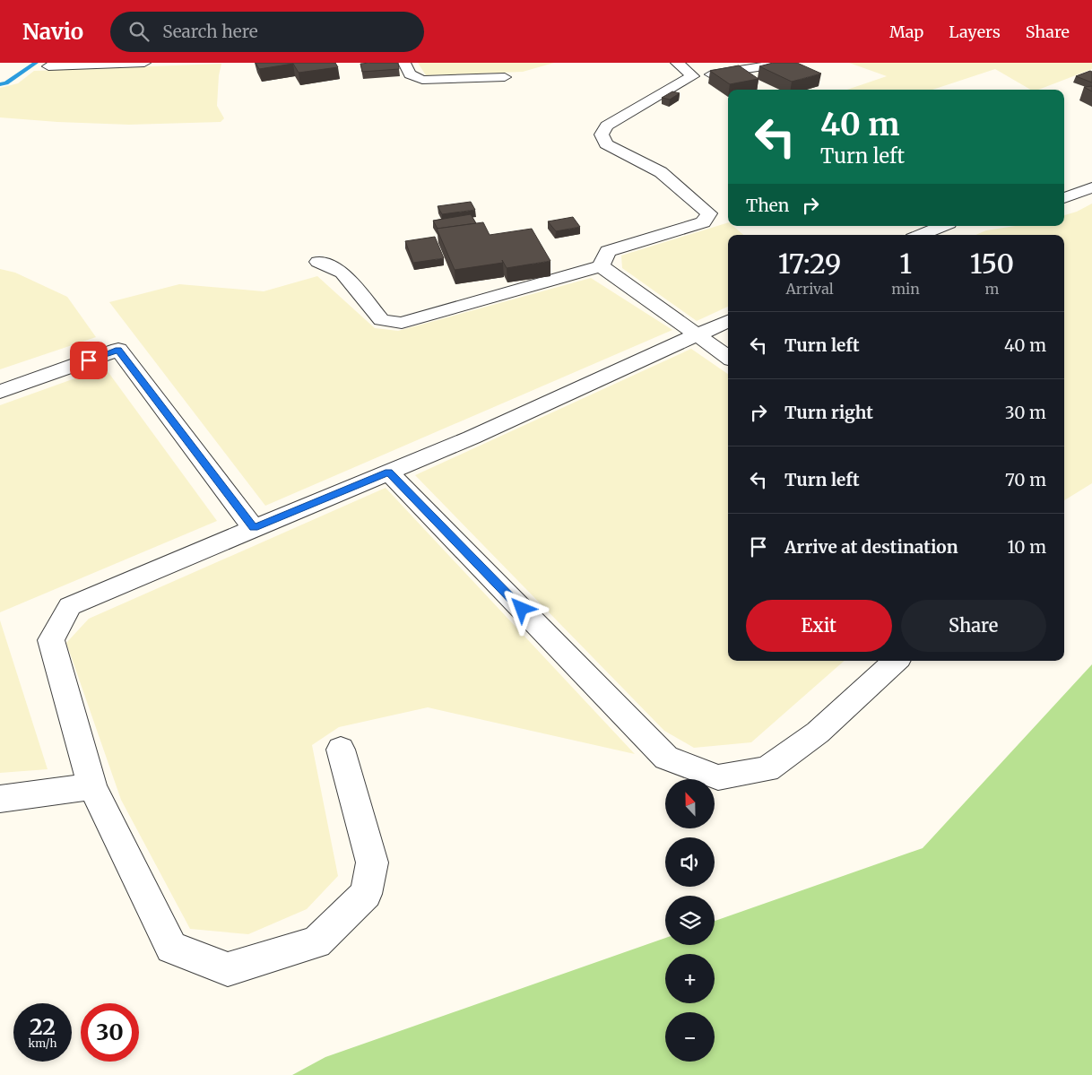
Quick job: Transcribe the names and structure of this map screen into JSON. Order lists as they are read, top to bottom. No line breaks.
{"north":"top","page":{"header":"Navio","search":"Search here","nav":["Map","Layers","Share"],"turn":["40 m","Turn left"],"then":"Then","eta":["17:29","Arrival","1","min","150","m"],"list":[{"name":"Turn left","value":"40 m"},{"name":"Turn right","value":"30 m"},{"name":"Turn left","value":"70 m"},{"name":"Arrive at destination","value":"10 m"}],"buttons":["Exit","Share"],"map_buttons":["+","−"],"speed":"22 km/h","limit":"30"}}
